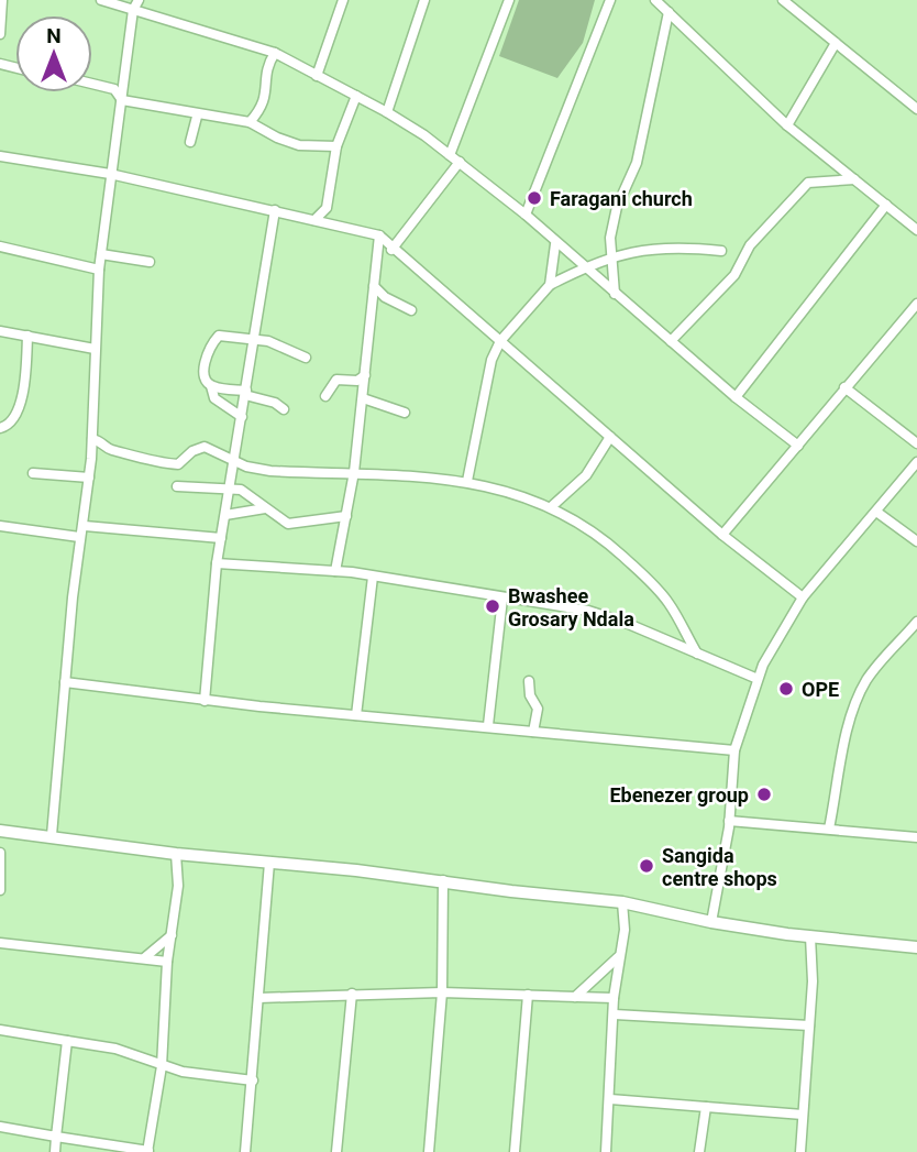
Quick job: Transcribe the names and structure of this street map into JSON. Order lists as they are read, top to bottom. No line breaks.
{"places":["Faragani church","Bwashee Grosary Ndala","OPE","Ebenezer group","Sangida centre shops"],"north":"top"}
